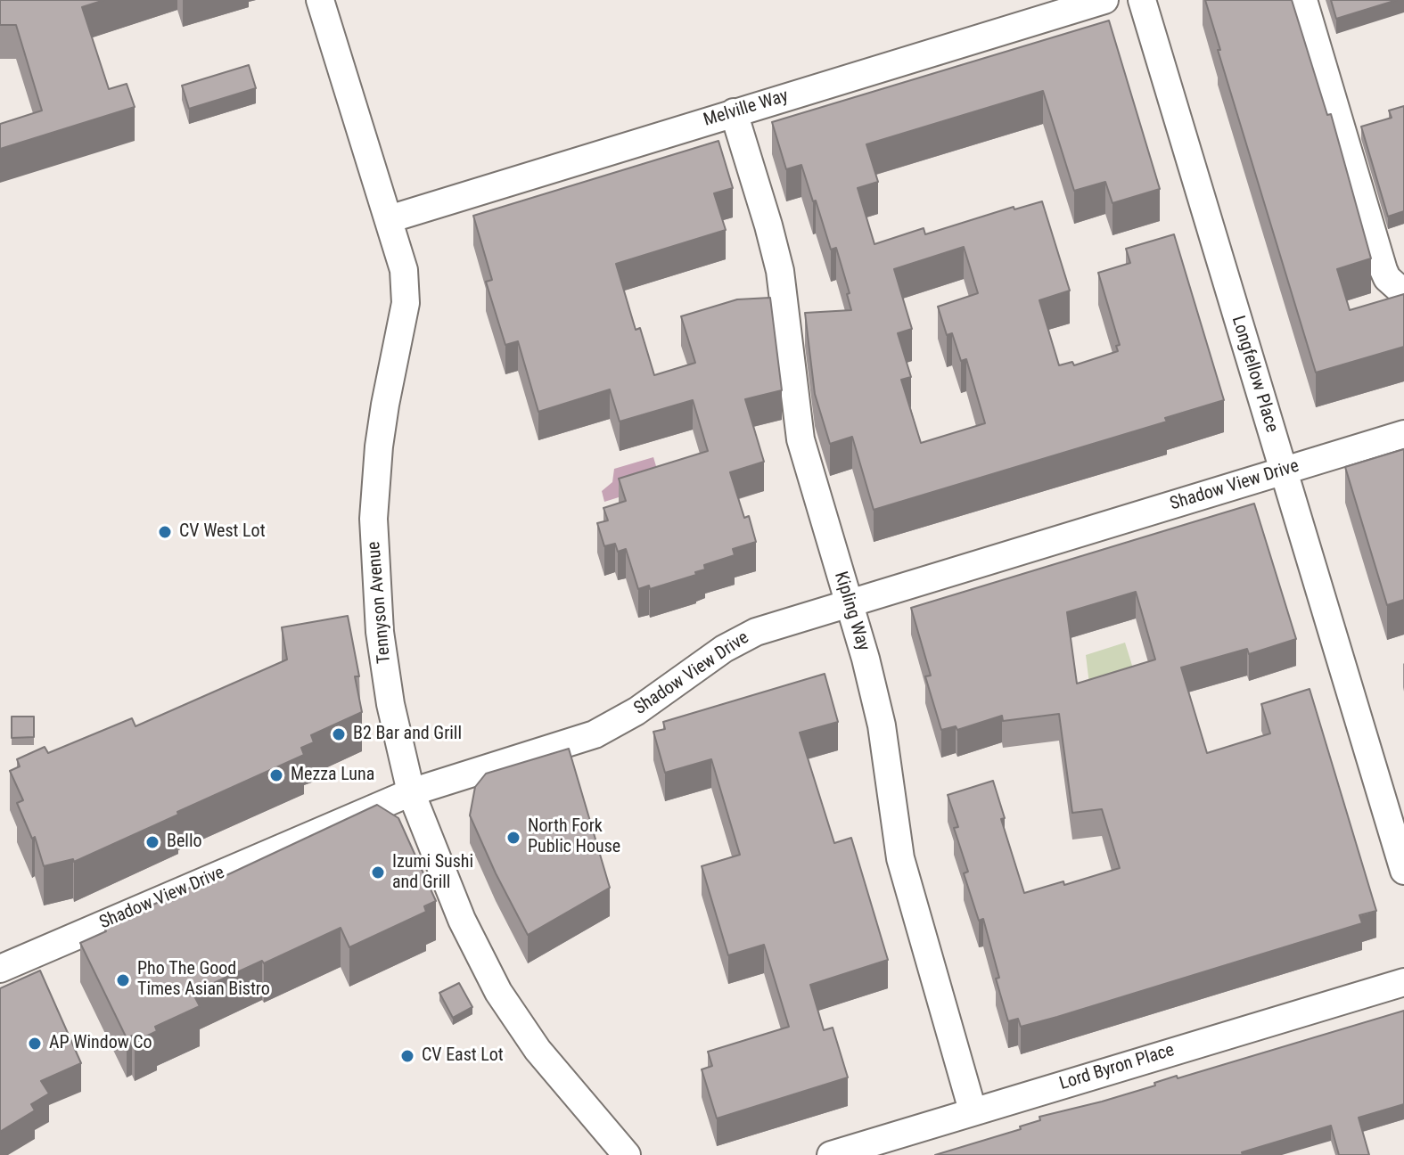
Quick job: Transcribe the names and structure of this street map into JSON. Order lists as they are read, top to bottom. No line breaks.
{"streets":{"street":["Melville Way","Longfellow Place","Shadow View Drive","Tennyson Avenue","Kipling Way","Lord Byron Place"]},"crossings":[["Melville Way","Tennyson Avenue"],["Melville Way","Kipling Way"],["Longfellow Place","Shadow View Drive"],["Shadow View Drive","Tennyson Avenue"],["Shadow View Drive","Kipling Way"],["Kipling Way","Lord Byron Place"]],"places":["CV West Lot","B2 Bar and Grill","Mezza Luna","North Fork Public House","Bello","Izumi Sushi and Grill","Pho The Good Times Asian Bistro","AP Window Co","CV East Lot"]}
